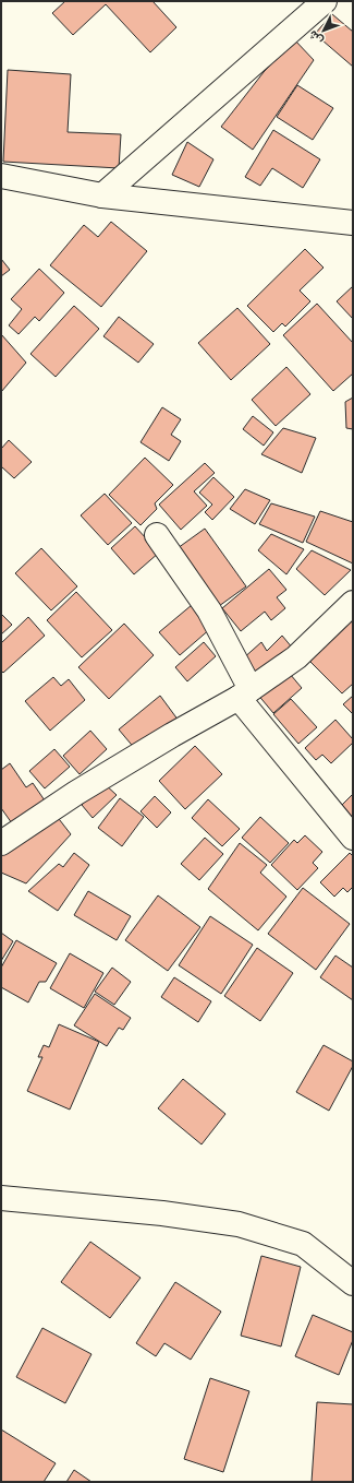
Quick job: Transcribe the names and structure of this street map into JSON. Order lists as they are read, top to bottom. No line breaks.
{"north":"bottom left"}
